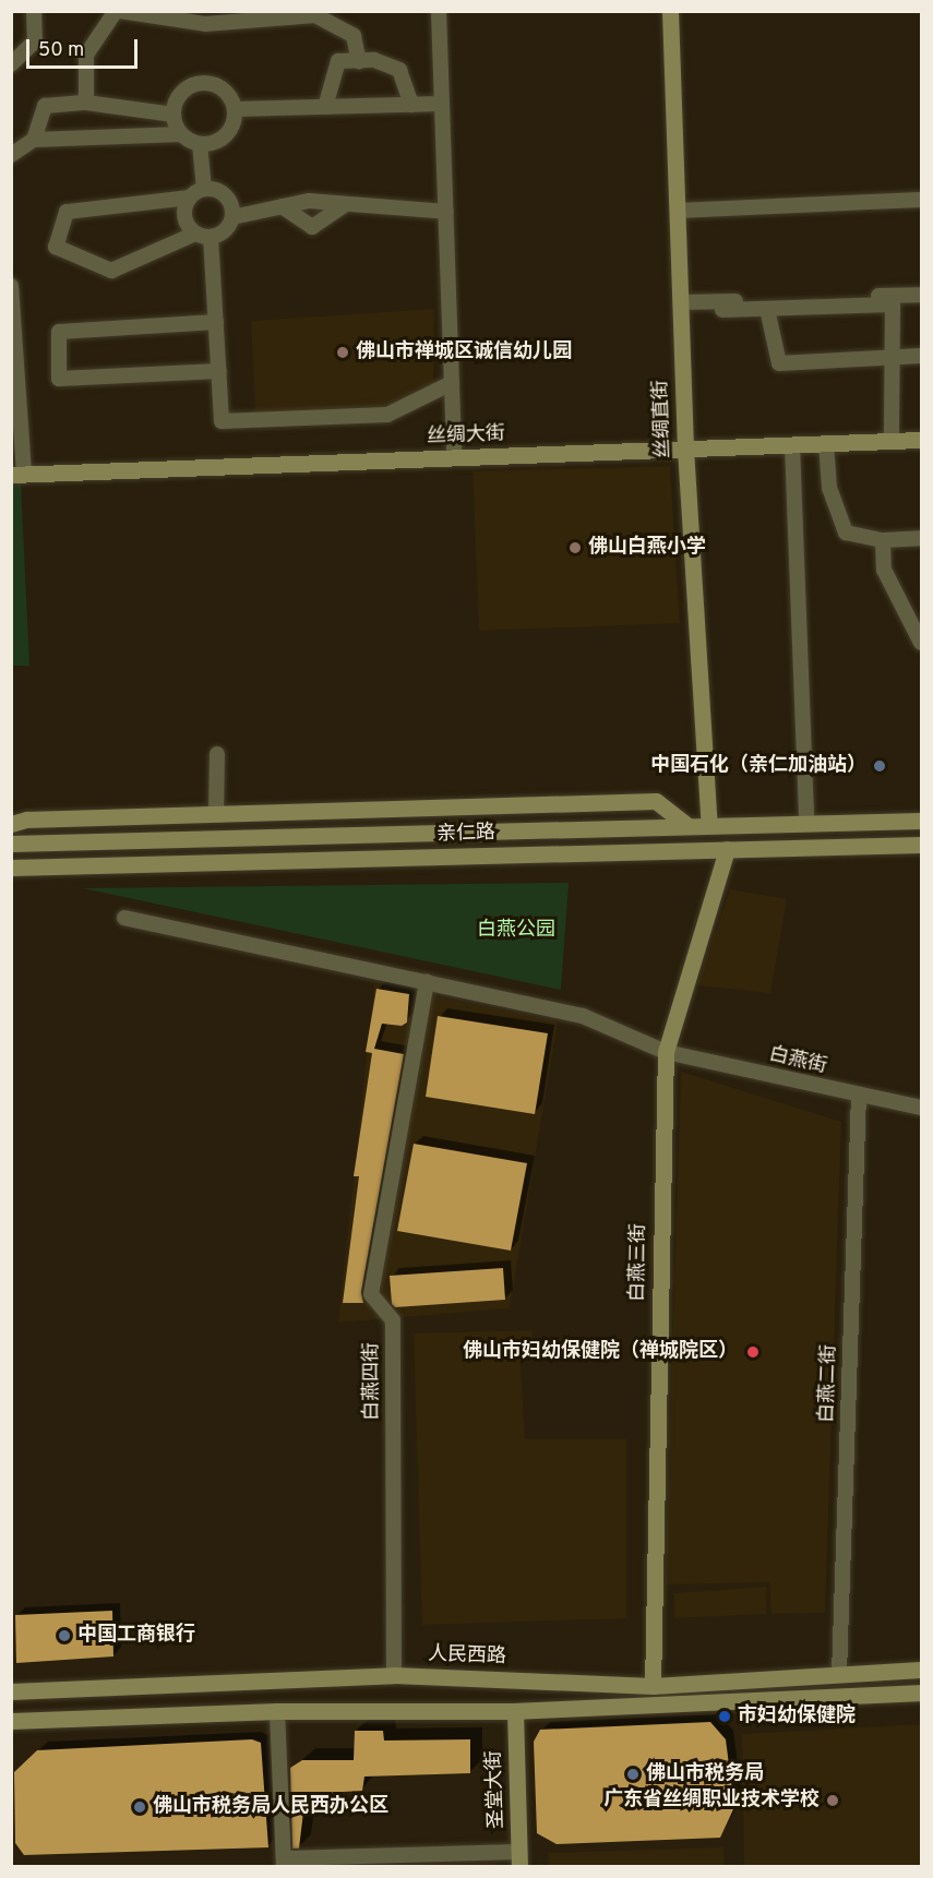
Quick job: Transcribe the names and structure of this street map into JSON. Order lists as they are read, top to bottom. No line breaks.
{"streets":{"main road":["丝绸直街","丝绸大街","亲仁路","白燕三街","人民西路","圣堂大街"],"street":["白燕街","白燕四街","白燕二街"]},"crossings":[["丝绸直街","丝绸大街"],["丝绸直街","亲仁路"],["亲仁路","白燕三街"],["白燕街","白燕三街"],["白燕街","白燕四街"],["白燕街","白燕二街"],["白燕三街","人民西路"],["白燕四街","人民西路"],["白燕二街","人民西路"]],"parks":["白燕公园"],"places":["佛山市禅城区诚信幼儿园","佛山白燕小学","中国石化（亲仁加油站）","佛山市妇幼保健院（禅城院区）","中国工商银行","市妇幼保健院","佛山市税务局","广东省丝绸职业技术学校","佛山市税务局人民西办公区"],"scale_bar":"50 m"}
